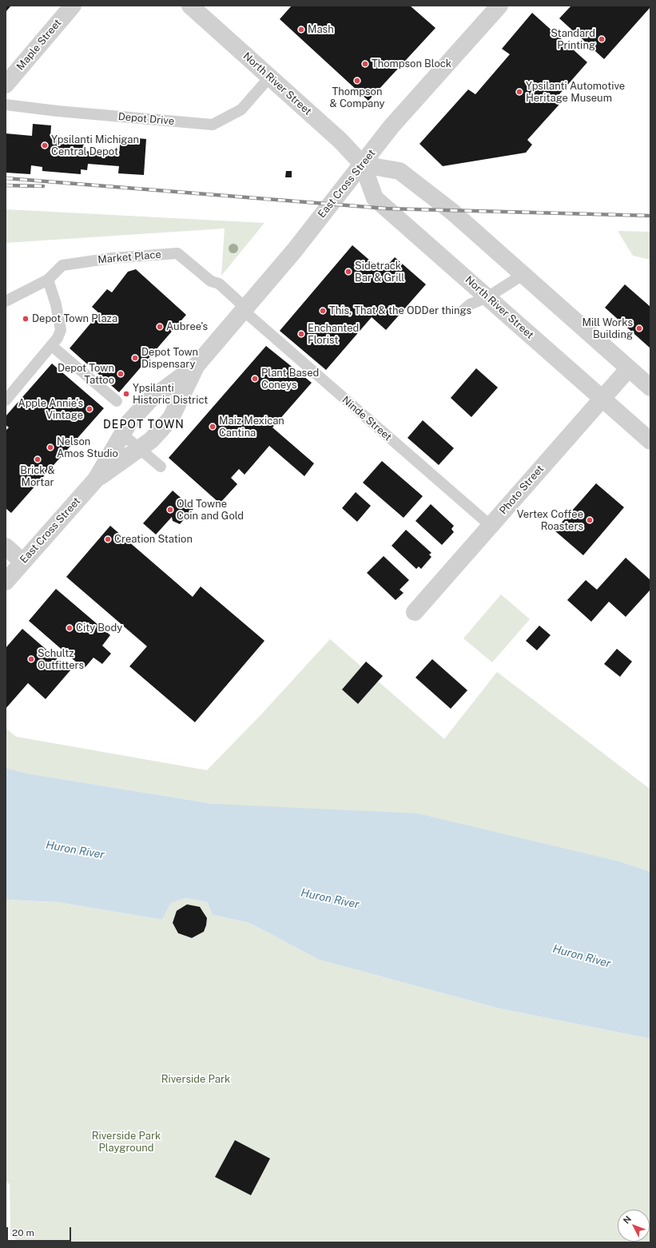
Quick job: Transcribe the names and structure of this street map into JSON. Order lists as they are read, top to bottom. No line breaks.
{"streets":{"street":["Maple Street","North River Street","East Cross Street","Photo Street"],"lane":["Depot Drive","Market Place","Ninde Street"]},"crossings":[["North River Street","Depot Drive"],["North River Street","East Cross Street"],["North River Street","Photo Street"],["East Cross Street","Market Place"],["East Cross Street","Ninde Street"],["Market Place","Ninde Street"],["Ninde Street","Photo Street"]],"districts":["DEPOT TOWN"],"water":["Huron River"],"parks":["Riverside Park","Riverside Park Playground"],"places":["Mash","Standard Printing","Thompson Block","Thompson & Company","Ypsilanti Automotive Heritage Museum","Ypsilanti Michigan Central Depot","Sidetrack Bar & Grill","This, That & the ODDer things","Depot Town Plaza","Aubree's","Mill Works Building","Enchanted Florist","Depot Town Dispensary","Depot Town Tattoo","Plant Based Coneys","Ypsilanti Historic District","Apple Annie's Vintage","Maiz Mexican Cantina","Nelson Amos Studio","Brick & Mortar","Old Towne Coin and Gold","Vertex Coffee Roasters","Creation Station","City Body","Schultz Outfitters"],"scale_bar":"20 m","north":"top left"}
